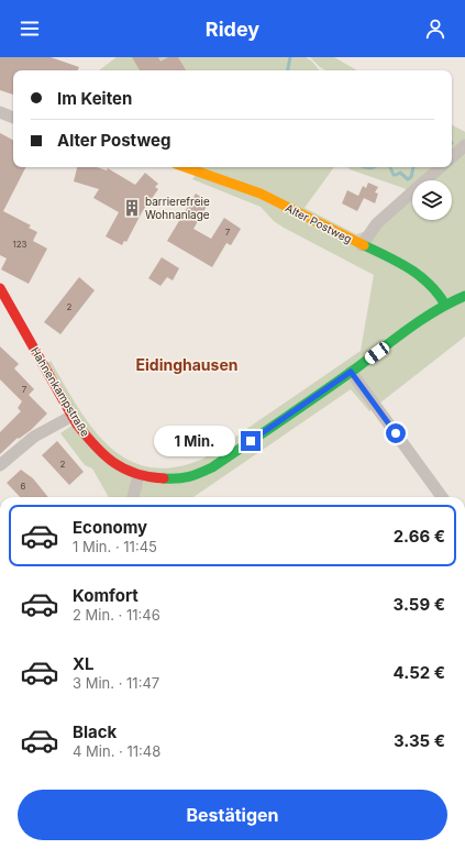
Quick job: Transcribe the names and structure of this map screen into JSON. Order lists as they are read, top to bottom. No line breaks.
{"streets":{"street":["Alter Postweg","Hahnenkampstraße"]},"districts":["Eidinghausen"],"places":{"building":["barrierefreie Wohnanlage"]},"house_numbers":["7","123","2","7","2","6"],"page":{"header":"Ridey","banner":["Im Keiten","Alter Postweg"],"bubble":"1 Min.","list":[{"name":"Economy","note":"1 Min. · 11:45","value":"2.66 €"},{"name":"Komfort","note":"2 Min. · 11:46","value":"3.59 €"},{"name":"XL","note":"3 Min. · 11:47","value":"4.52 €"},{"name":"Black","note":"4 Min. · 11:48","value":"3.35 €"}],"buttons":"Bestätigen"}}
